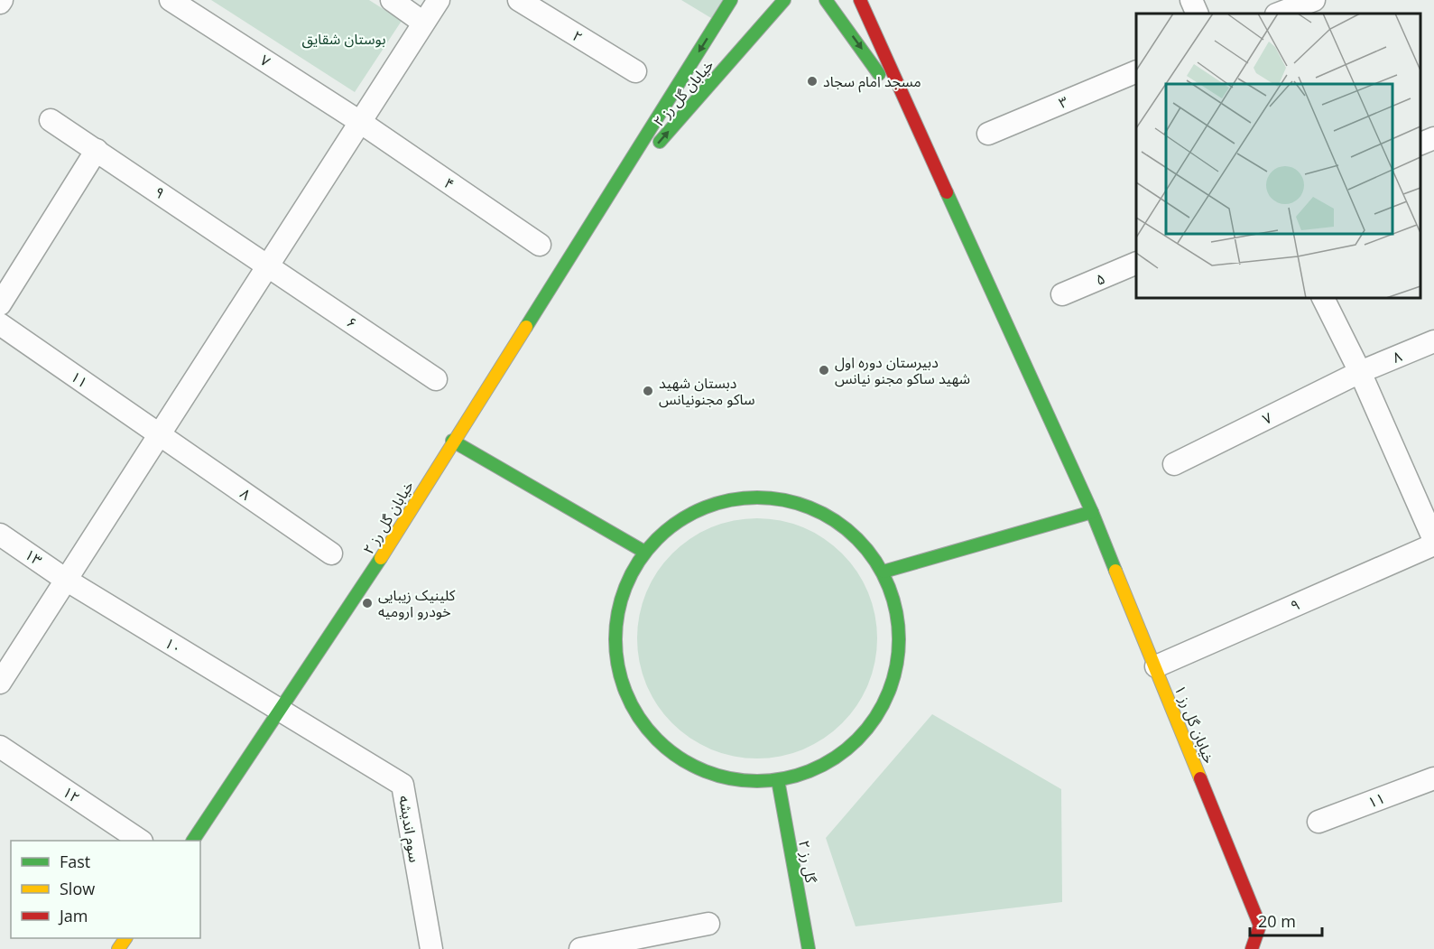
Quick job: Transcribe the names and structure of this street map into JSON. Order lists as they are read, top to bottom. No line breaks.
{"streets":{"street":["۲","۷","خیابان گل رز ۲","۳","۴","۹","۵","۶","۸","۱۱","۱۳","۱۰","خیابان گل رز ۱","۱۲","سوم اندیشه","۲ گل رز"]},"crossings":[["۷","۴"],["۷","۸"],["خیابان گل رز ۲","۱۰"],["خیابان گل رز ۲","سوم اندیشه"],["۹","۶"],["۹","خیابان گل رز ۱"],["۸","۱۱"],["۱۳","۱۰"],["۱۰","سوم اندیشه"]],"parks":["بوستان شقایق"],"places":["مسجد امام سجاد","دبیرستان دوره اول شهید ساکو مجنو نیانس","دبستان شهید ساکو مجنونیانس","کلینیک زیبایی خودرو ارومیه"],"legend":["Fast","Slow","Jam"],"scale_bar":"20 m"}
